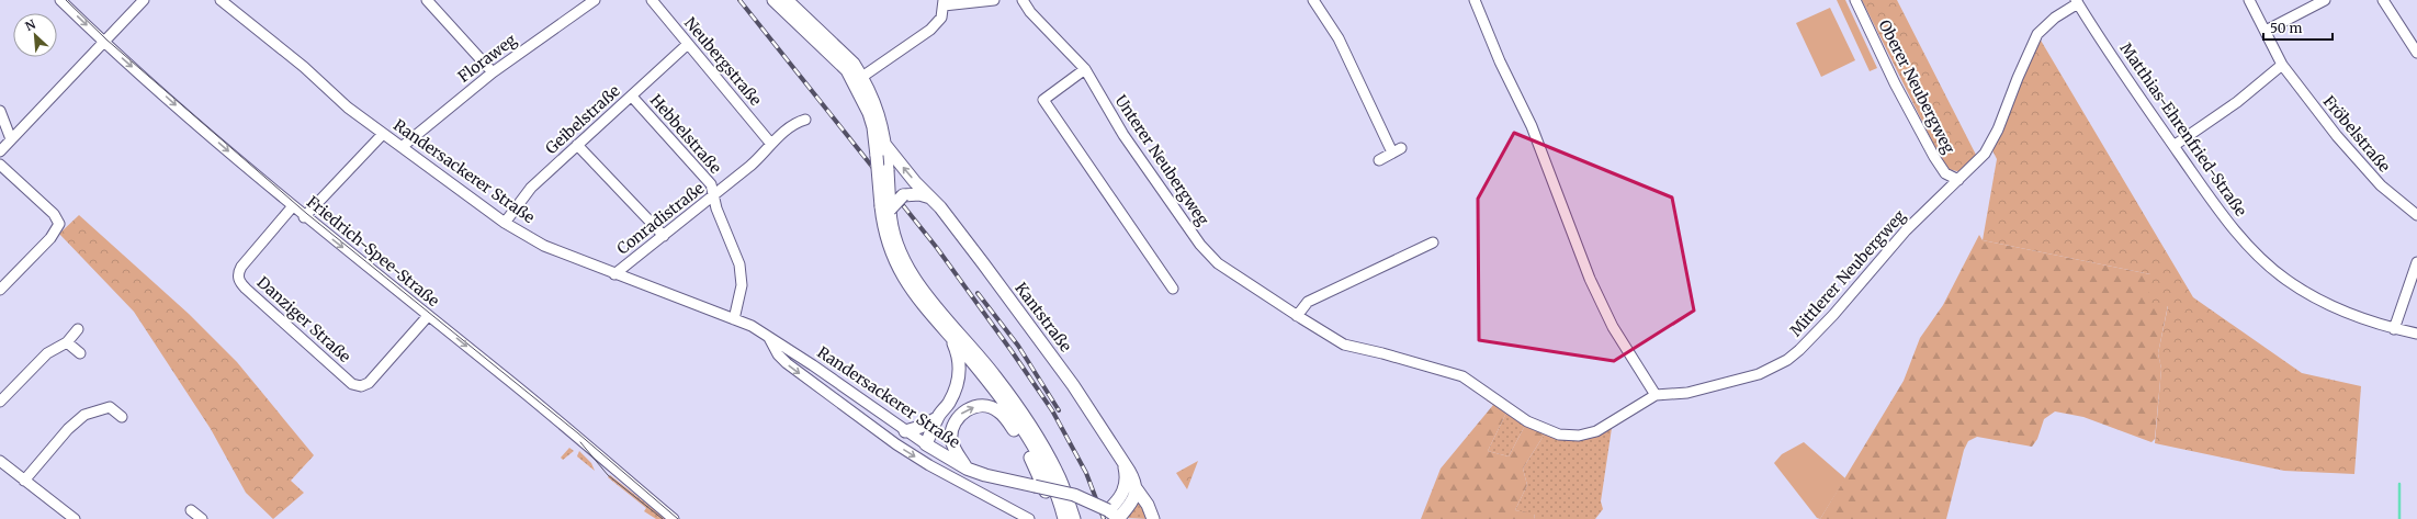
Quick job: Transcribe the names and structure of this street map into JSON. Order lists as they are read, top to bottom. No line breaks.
{"streets":{"main road":["Randersackerer Straße","Kantstraße"],"street":["Floraweg","Neubergstraße","Oberer Neubergweg","Geibelstraße","Matthias-Ehrenfried-Straße","Hebbelstraße","Fröbelstraße","Unterer Neubergweg","Conradistraße","Friedrich-Spee-Straße","Mittlerer Neubergweg","Danziger Straße"]},"crossings":[["Floraweg","Randersackerer Straße"],["Neubergstraße","Geibelstraße"],["Neubergstraße","Conradistraße"],["Oberer Neubergweg","Mittlerer Neubergweg"],["Geibelstraße","Hebbelstraße"],["Geibelstraße","Randersackerer Straße"],["Matthias-Ehrenfried-Straße","Mittlerer Neubergweg"],["Hebbelstraße","Randersackerer Straße"],["Hebbelstraße","Conradistraße"],["Unterer Neubergweg","Mittlerer Neubergweg"],["Randersackerer Straße","Conradistraße"],["Randersackerer Straße","Kantstraße"],["Friedrich-Spee-Straße","Danziger Straße"]],"one_way":["Friedrich-Spee-Straße"],"scale_bar":"50 m","north":"top left"}
